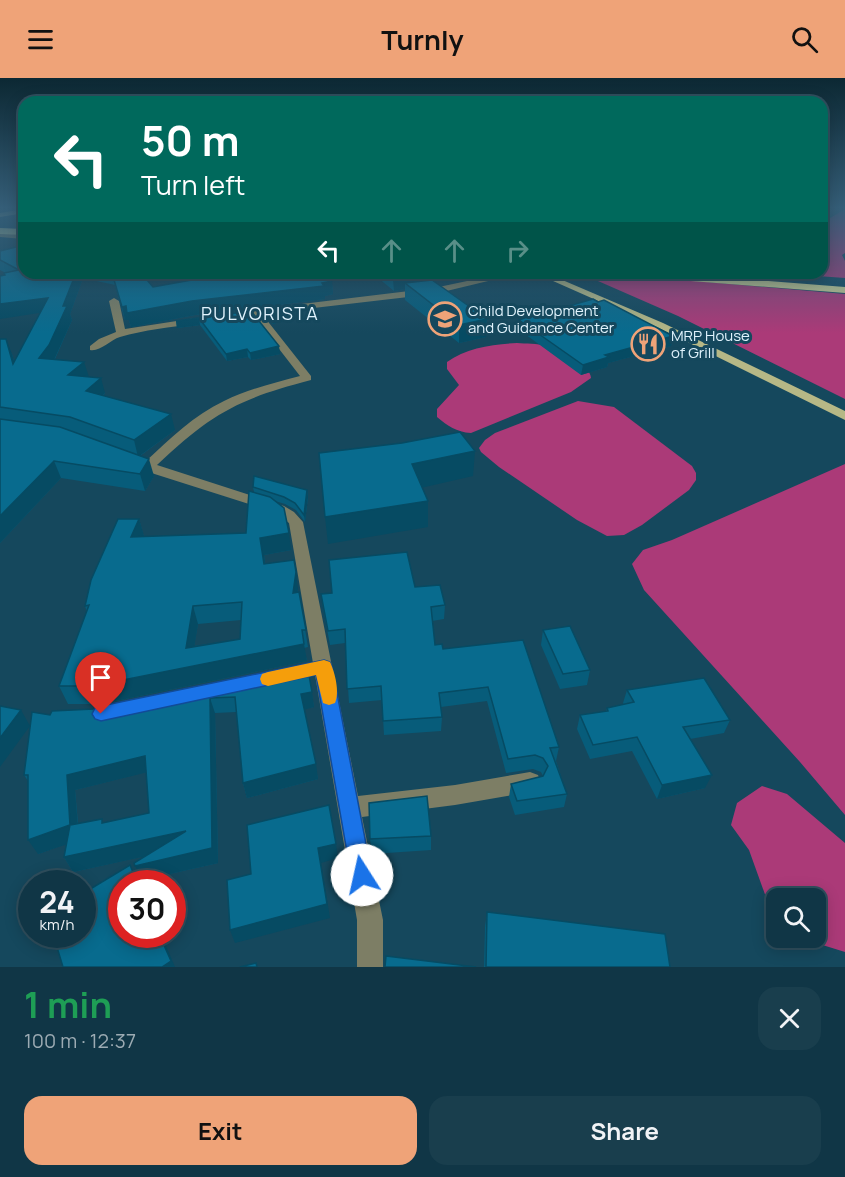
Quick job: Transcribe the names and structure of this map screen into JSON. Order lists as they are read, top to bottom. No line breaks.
{"districts":["PULVORISTA"],"places":{"school or university":["Child Development and Guidance Center"],"restaurant":["MRP House of Grill"]},"page":{"header":"Turnly","turn":["50 m","Turn left"],"speed":"24 km/h","limit":"30","heading":["1 min","100 m · 12:37"],"buttons":["Exit","Share"]}}
